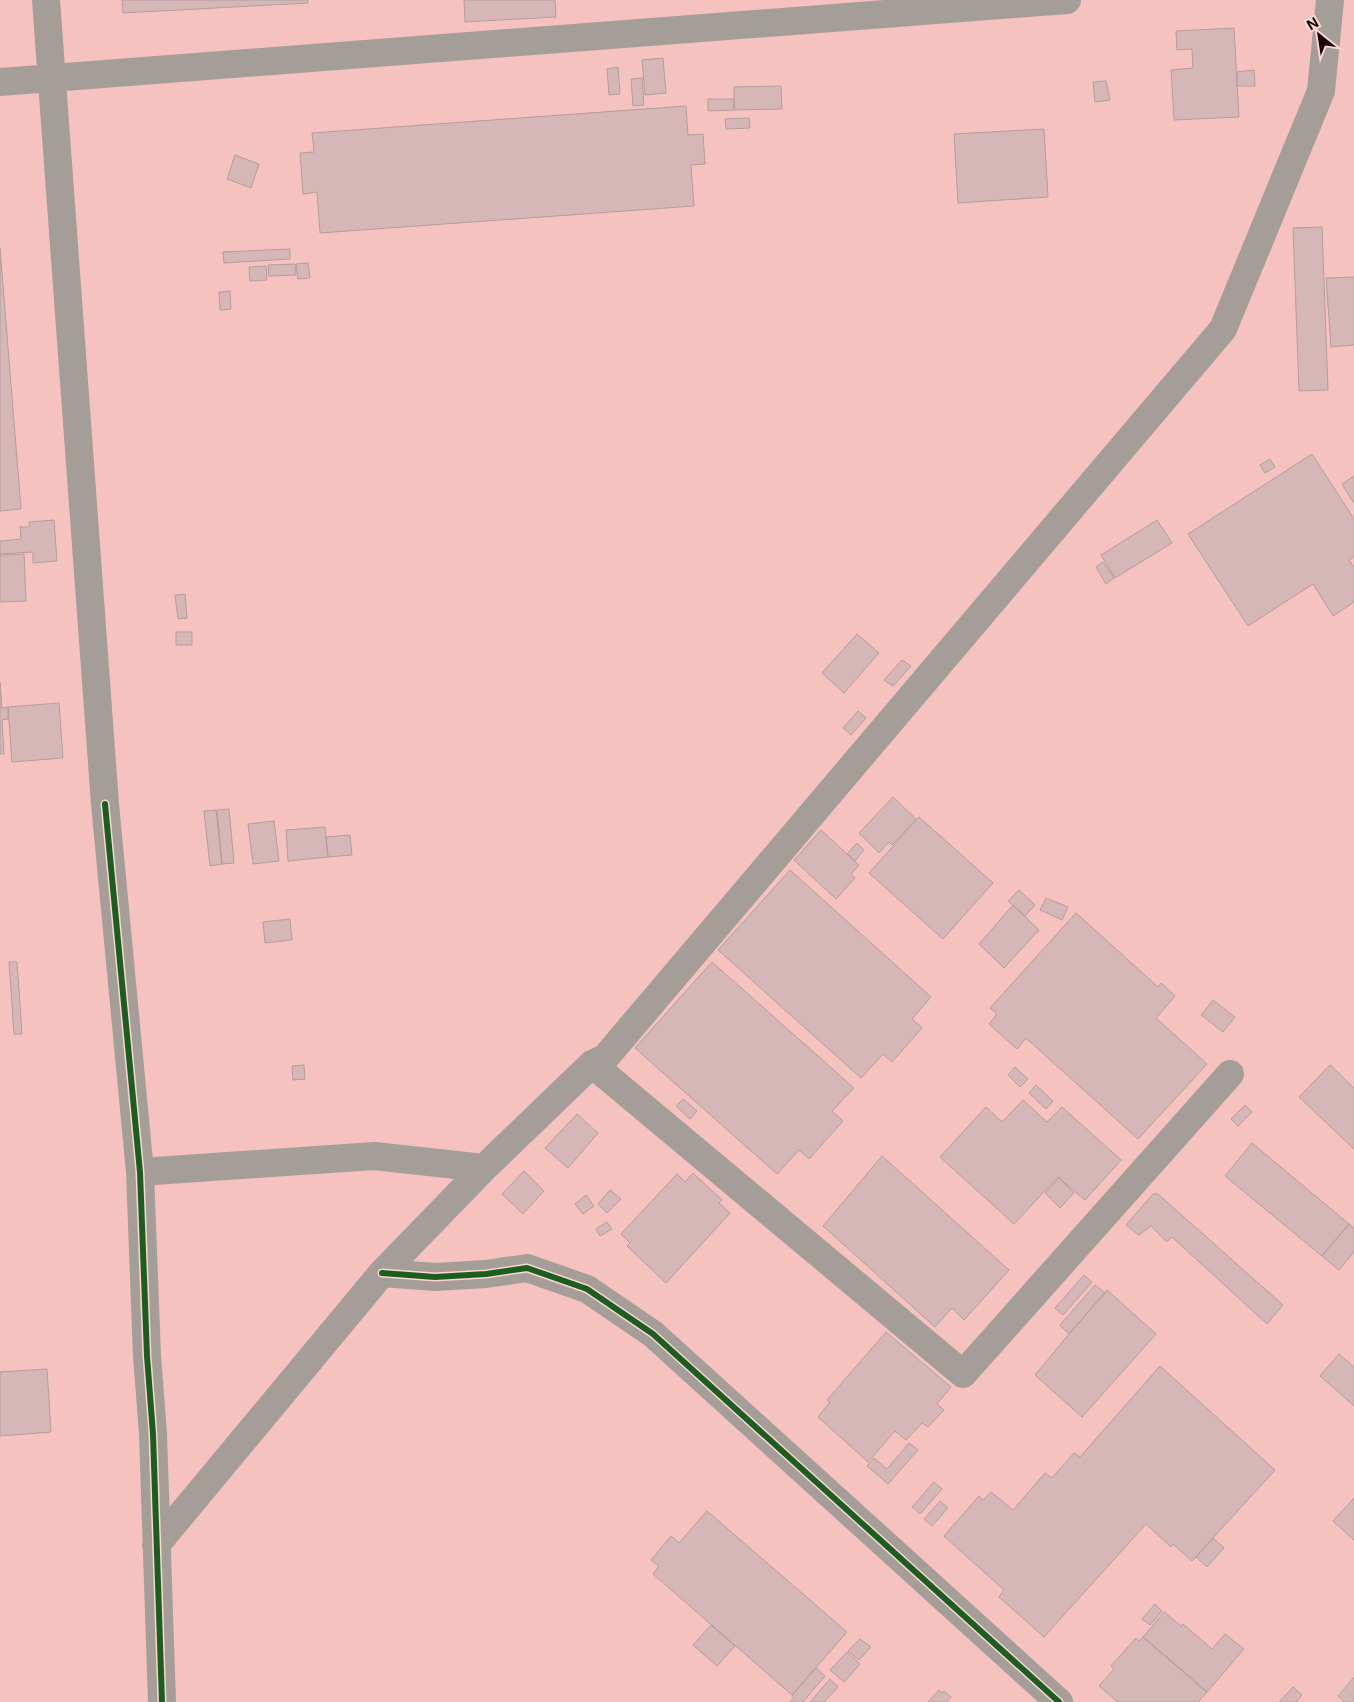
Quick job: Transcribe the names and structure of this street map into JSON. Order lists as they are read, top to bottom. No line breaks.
{"north":"top left"}
